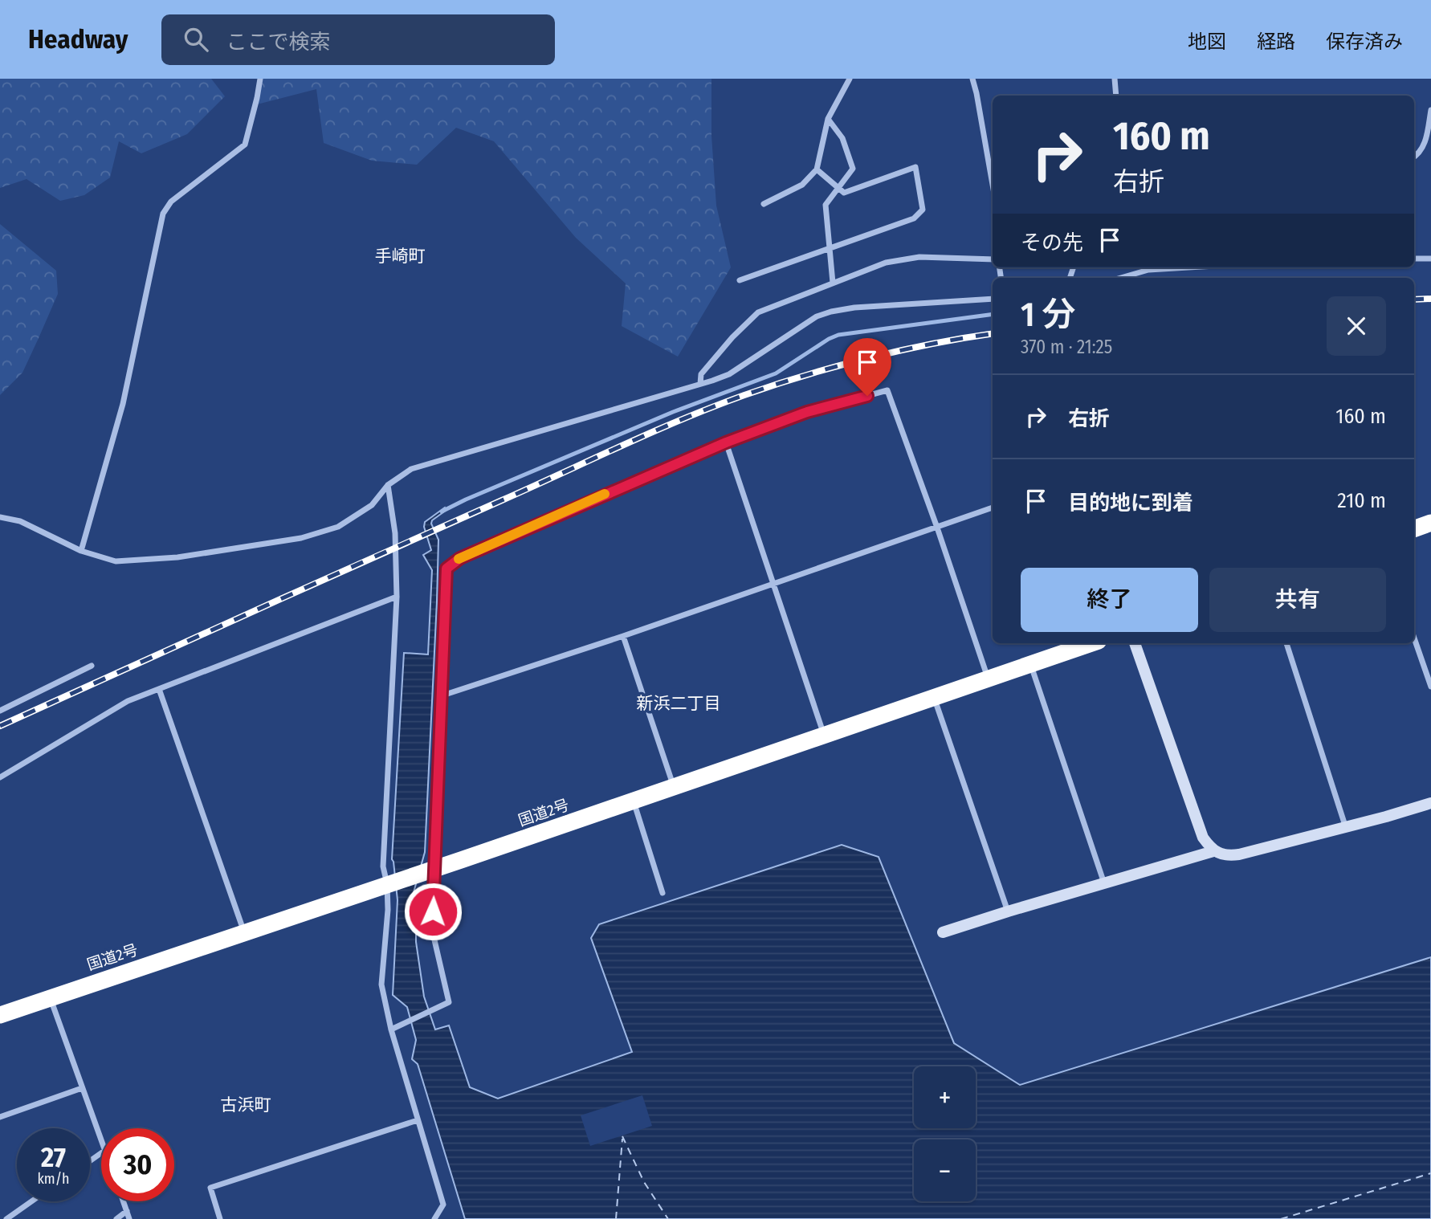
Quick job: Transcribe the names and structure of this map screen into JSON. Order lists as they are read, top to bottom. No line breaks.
{"streets":{"highway":["国道2号"]},"districts":["手崎町","新浜二丁目","古浜町"],"page":{"header":"Headway","search":"ここで検索","nav":["地図","経路","保存済み"],"turn":["160 m","右折"],"then":"その先","heading":["1 分","370 m · 21:25"],"list":[{"name":"右折","value":"160 m"},{"name":"目的地に到着","value":"210 m"}],"buttons":["終了","共有"],"map_buttons":["+","−"],"speed":"27 km/h","limit":"30"}}
